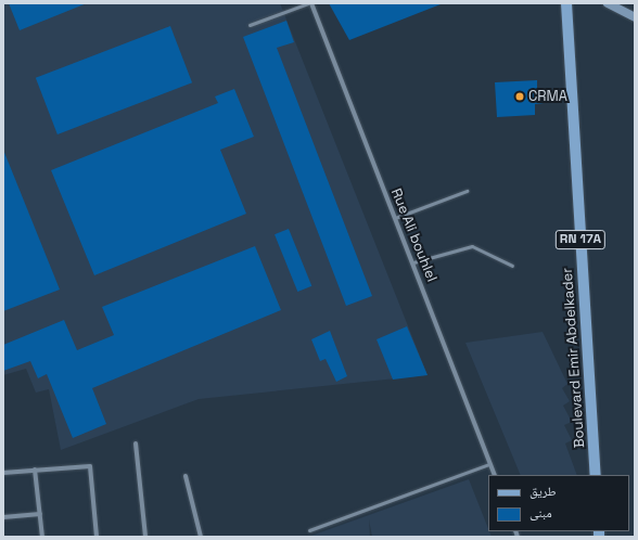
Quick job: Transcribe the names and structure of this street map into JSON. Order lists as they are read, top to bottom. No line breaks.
{"streets":{"main road":["RN 17A","Boulevard Emir Abdelkader"],"street":["Rue Ali bouhlel"]},"places":["CRMA"],"legend":["طريق","مبنى"]}
